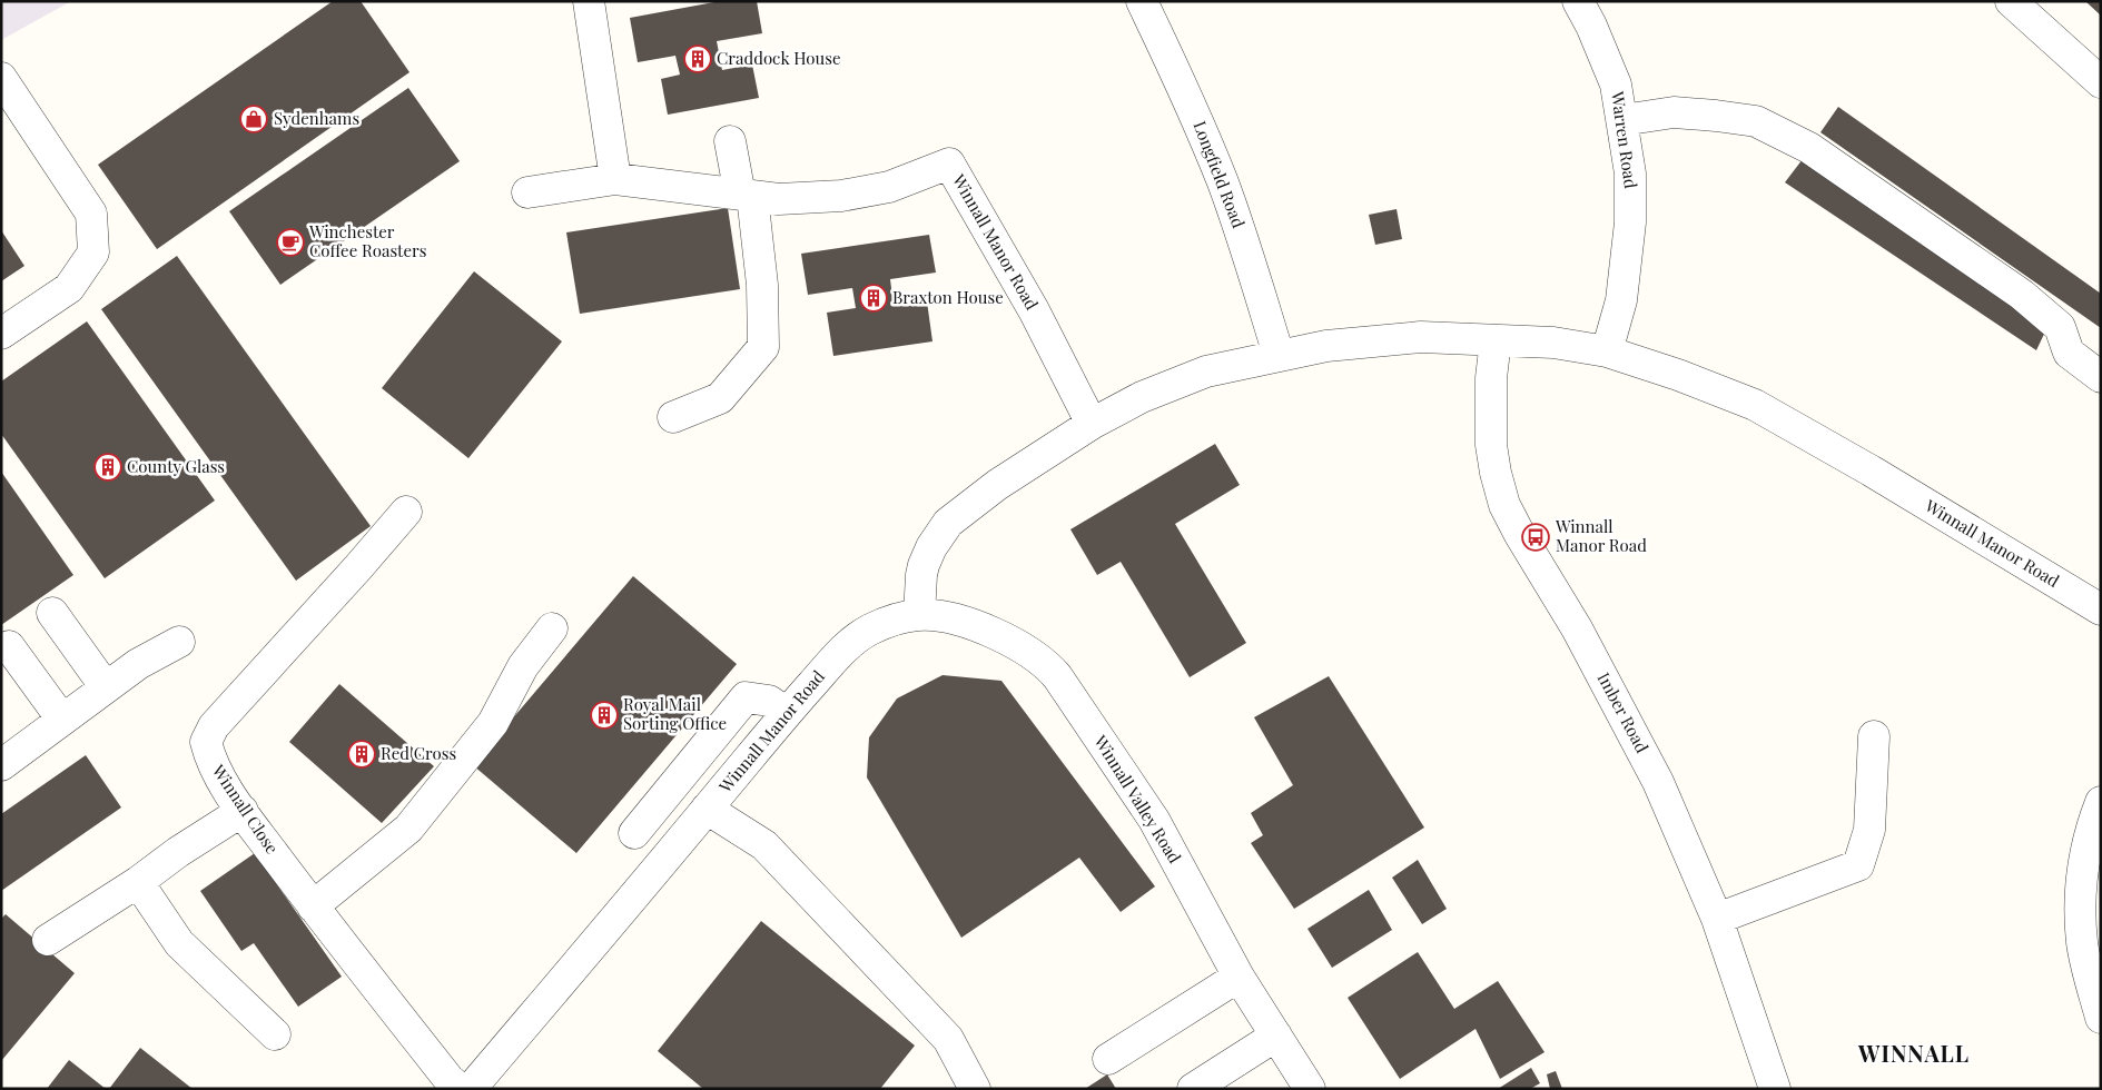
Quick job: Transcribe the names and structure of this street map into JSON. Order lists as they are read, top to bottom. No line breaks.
{"streets":{"street":["Warren Road","Longfield Road","Winnall Manor Road","Imber Road","Winnall Valley Road","Winnall Close"]},"crossings":[["Warren Road","Winnall Manor Road"],["Longfield Road","Winnall Manor Road"],["Winnall Manor Road","Imber Road"],["Winnall Manor Road","Winnall Valley Road"]],"districts":["WINNALL"],"places":{"building":["Craddock House","Braxton House","County Glass","Royal Mail Sorting Office","Red Cross"],"shop":["Sydenhams"],"cafe":["Winchester Coffee Roasters"],"bus stop":["Winnall Manor Road"]}}
